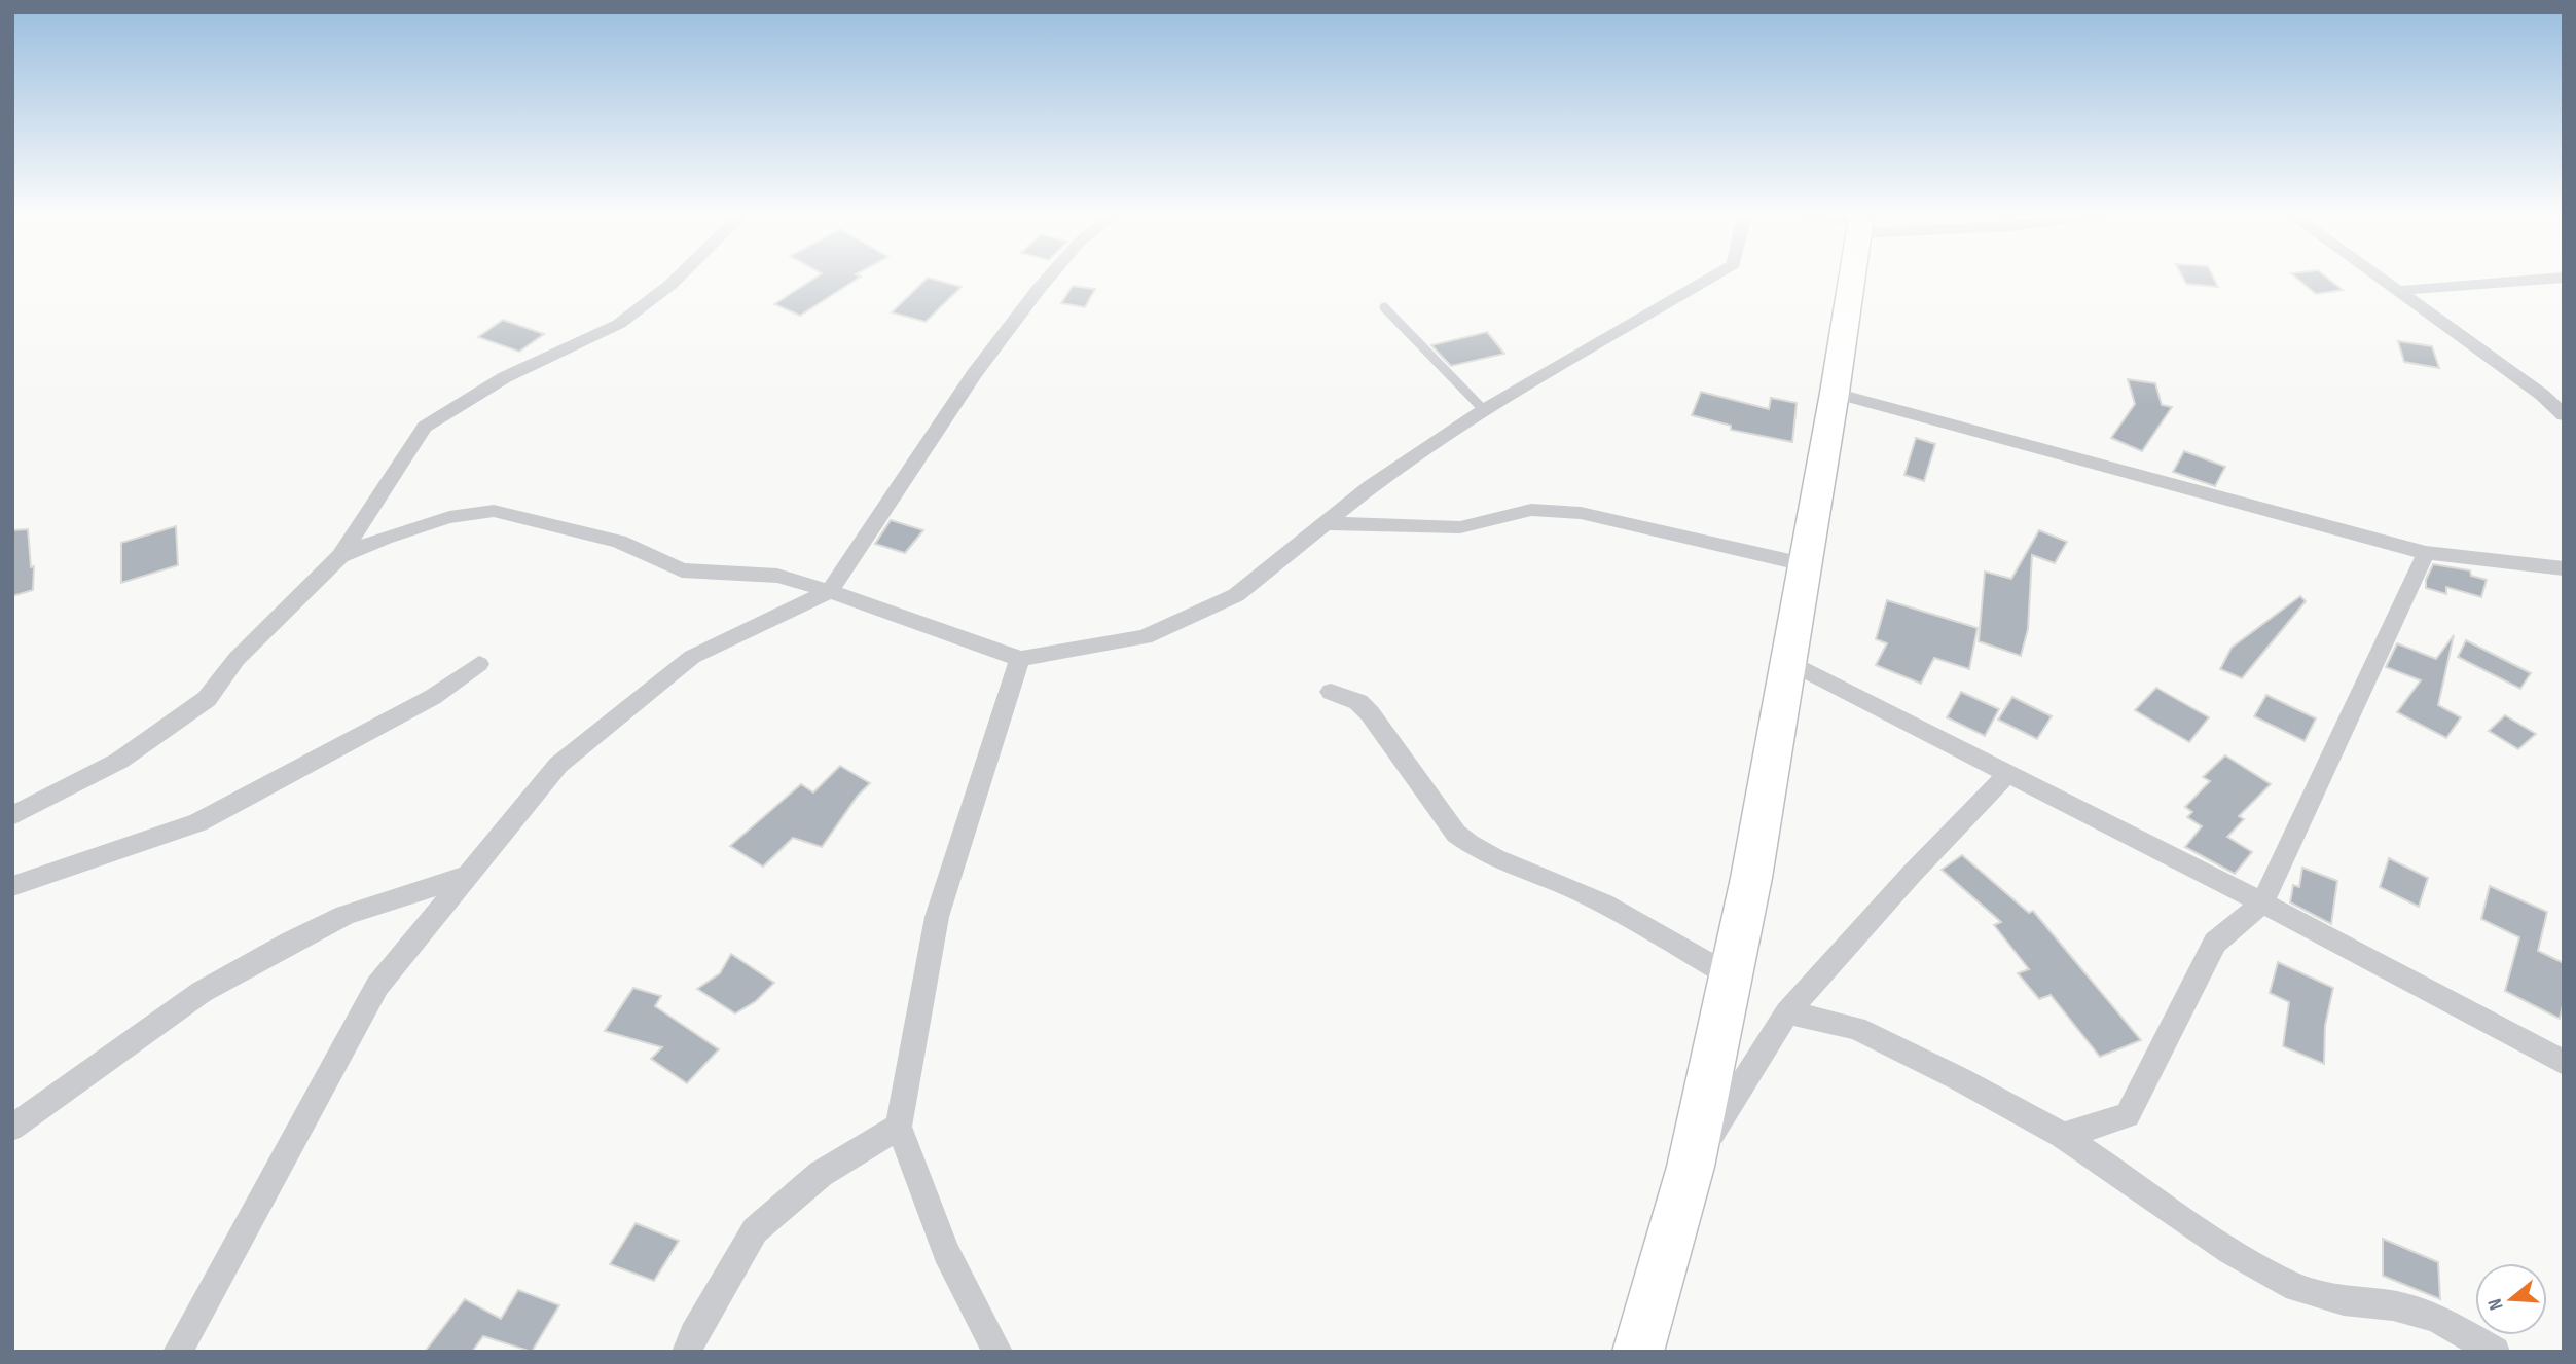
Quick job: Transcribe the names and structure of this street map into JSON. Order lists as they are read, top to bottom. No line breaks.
{"north":"left"}
